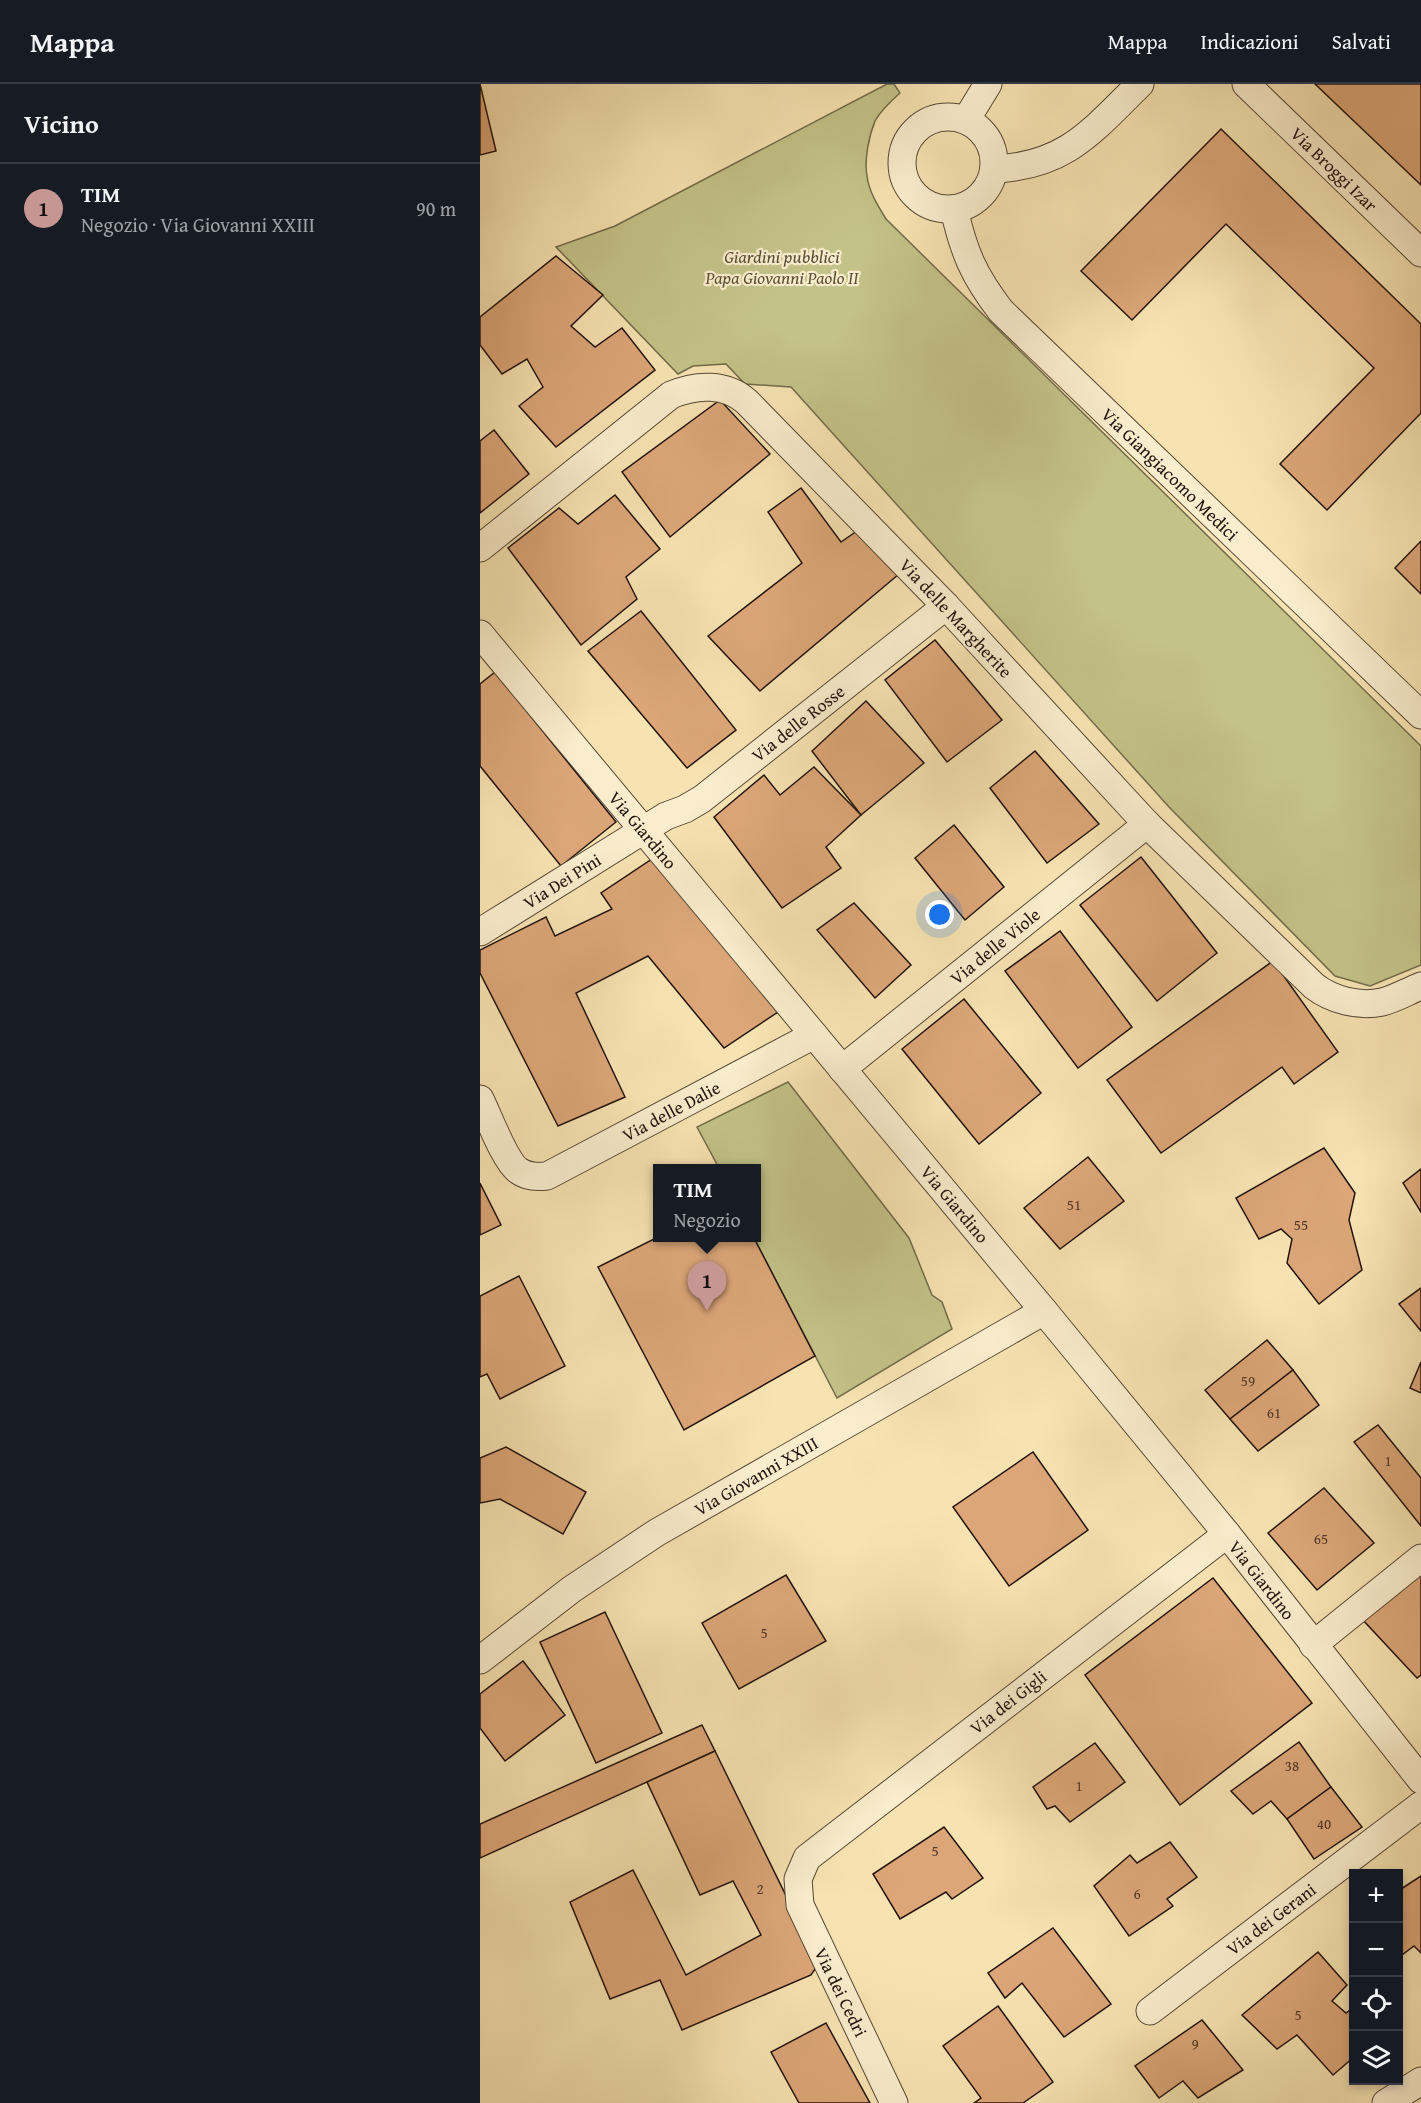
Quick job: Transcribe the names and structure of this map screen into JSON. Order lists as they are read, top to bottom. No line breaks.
{"streets":{"street":["Via Broggi Izar","Via Giangiacomo Medici","Via delle Margherite","Via delle Rosse","Via Giardino","Via Dei Pini","Via delle Viole","Via delle Dalie","Via Giovanni XXIII","Via dei Gigli","Via dei Gerani","Via dei Cedri"]},"crossings":[["Via delle Margherite","Via delle Rosse"],["Via delle Margherite","Via delle Viole"],["Via delle Rosse","Via Giardino"],["Via delle Rosse","Via Dei Pini"],["Via Giardino","Via Dei Pini"],["Via Giardino","Via delle Viole"],["Via Giardino","Via delle Dalie"],["Via Giardino","Via Giovanni XXIII"],["Via Giardino","Via dei Gigli"],["Via dei Gigli","Via dei Cedri"]],"parks":["Giardini pubblici Papa Giovanni Paolo II"],"house_numbers":["51","55","59","61","1","65","5","38","1","40","5","2","6","5","9"],"page":{"header":"Mappa","nav":["Mappa","Indicazioni","Salvati"],"heading":"Vicino","list":[{"mark":"1","name":"TIM","note":"Negozio · Via Giovanni XXIII","value":"90 m"}],"popup":["TIM","Negozio"],"pins":"1","map_buttons":["+","−"]}}
